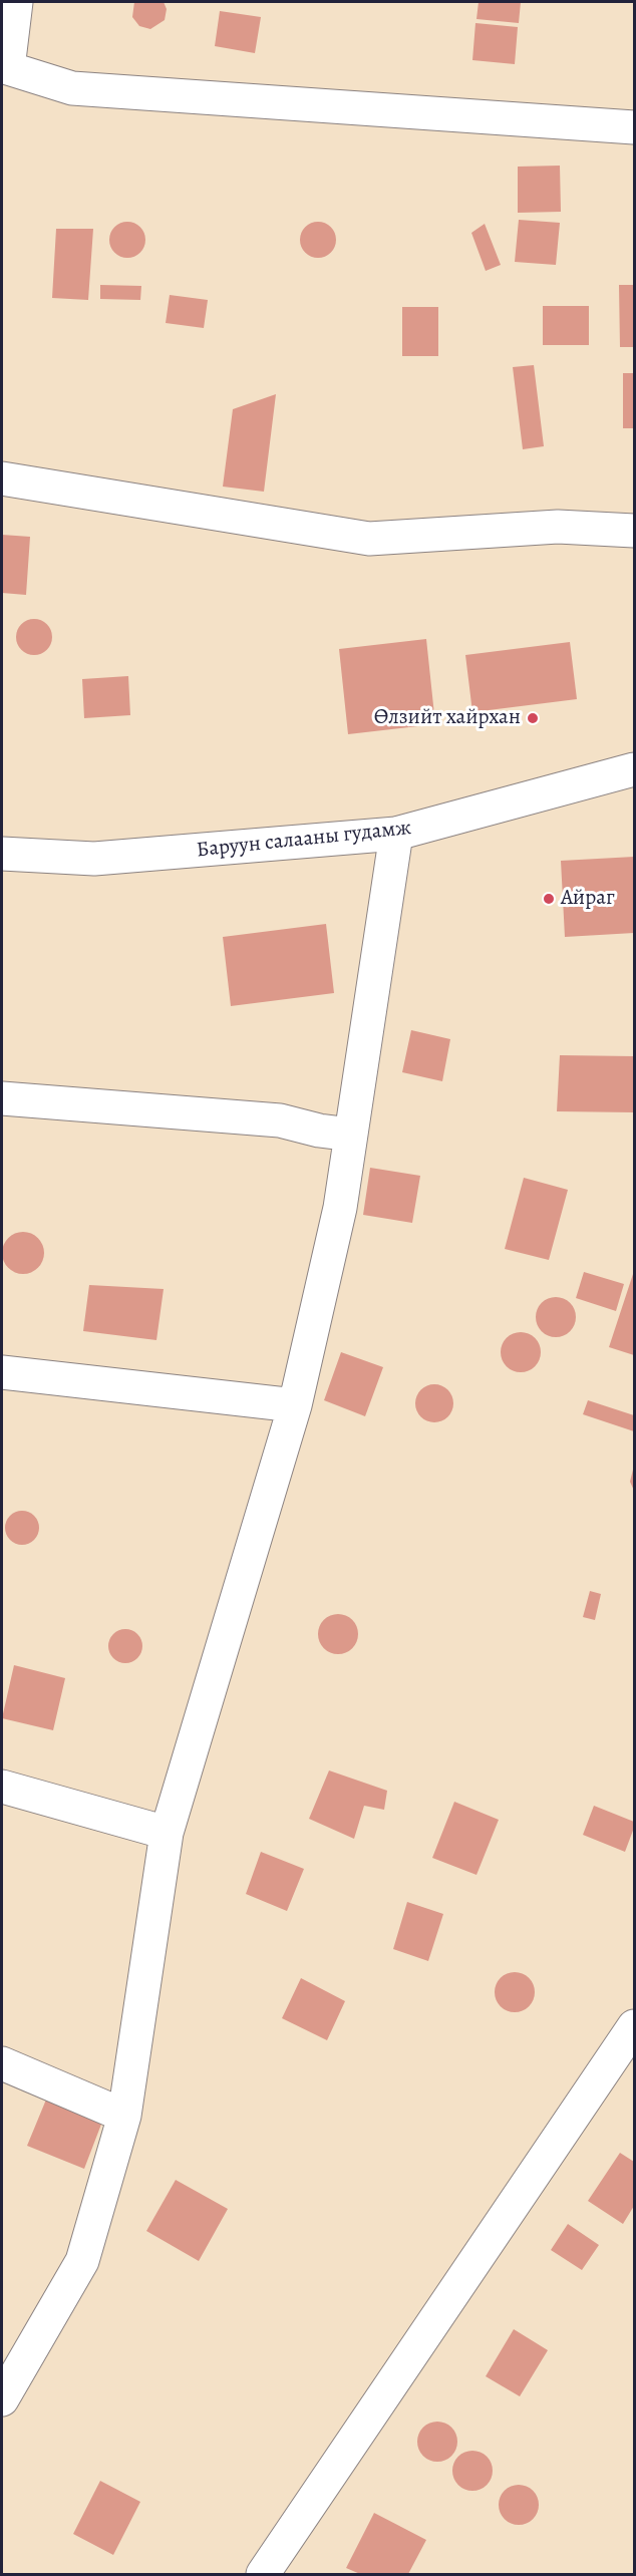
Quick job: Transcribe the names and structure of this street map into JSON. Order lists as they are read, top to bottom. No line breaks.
{"streets":{"street":["Баруун салааны гудамж"]},"places":["Өлзийт хайрхан","Айраг"]}
